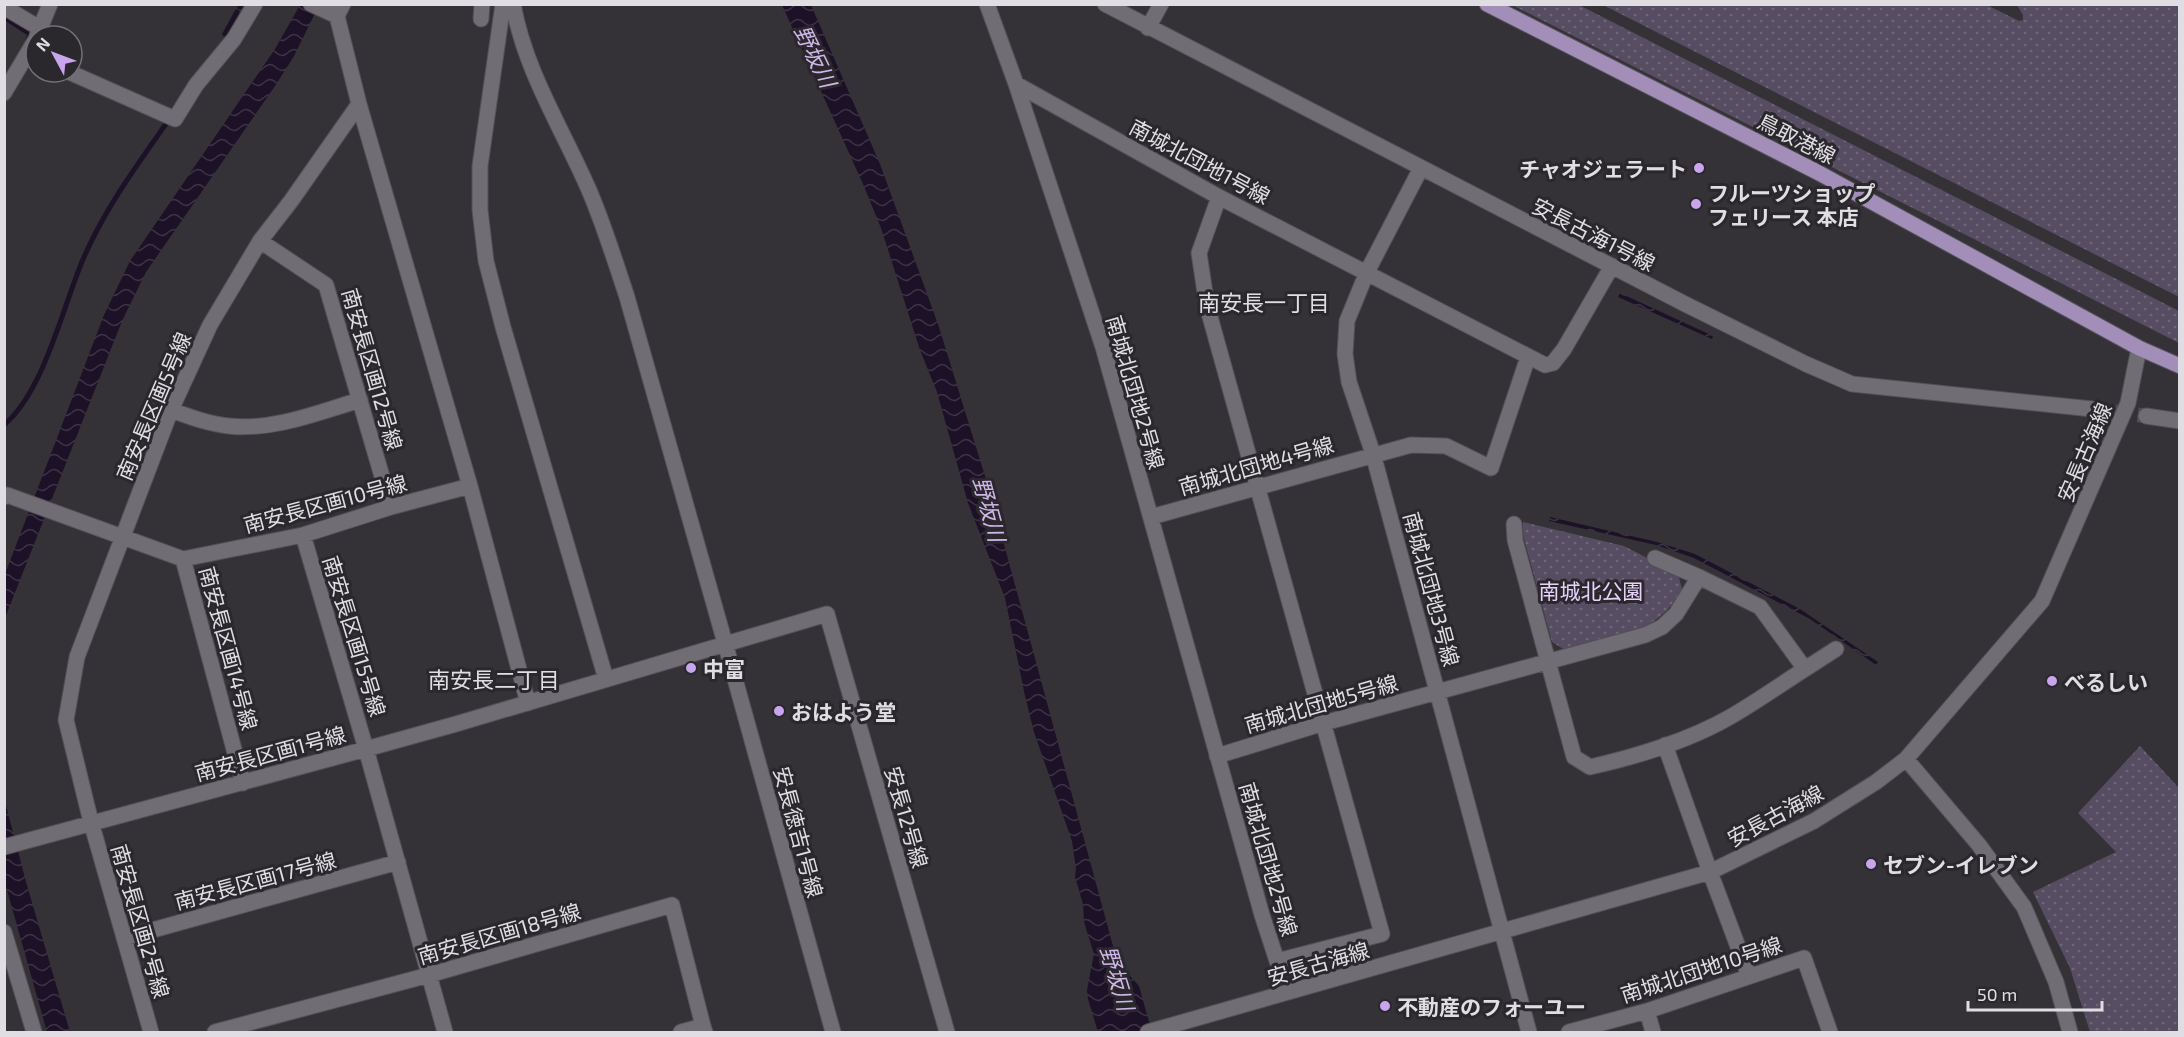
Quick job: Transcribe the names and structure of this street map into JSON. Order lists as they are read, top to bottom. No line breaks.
{"streets":{"main road":["鳥取港線"],"street":["南城北団地1号線","安長古海1号線","南安長区画12号線","南城北団地2号線","南安長区画5号線","安長古海線","南城北団地4号線","南安長区画10号線","南城北団地3号線","南安長区画15号線","南安長区画14号線","南城北団地5号線","南安長区画1号線","安長12号線","安長徳吉1号線","南安長区画17号線","南安長区画2号線","南安長区画18号線","南城北団地10号線"]},"crossings":[["鳥取港線","安長古海線"],["南城北団地1号線","安長古海1号線"],["南城北団地1号線","南城北団地2号線"],["南城北団地1号線","南城北団地4号線"],["南城北団地1号線","南城北団地3号線"],["安長古海1号線","南城北団地3号線"],["南安長区画12号線","南安長区画5号線"],["南安長区画12号線","南安長区画10号線"],["南城北団地2号線","南城北団地4号線"],["南城北団地2号線","南城北団地5号線"],["南安長区画5号線","南安長区画1号線"],["南安長区画5号線","南安長区画2号線"],["安長古海線","南城北団地3号線"],["南城北団地4号線","南城北団地3号線"],["南安長区画10号線","南安長区画15号線"],["南安長区画10号線","南安長区画14号線"],["南城北団地3号線","南城北団地5号線"],["南安長区画15号線","南安長区画1号線"],["南安長区画14号線","南安長区画1号線"],["南安長区画1号線","南安長区画17号線"],["南安長区画1号線","南安長区画2号線"],["南安長区画1号線","南安長区画18号線"],["安長12号線","安長徳吉1号線"],["南安長区画17号線","南安長区画2号線"]],"districts":["南安長一丁目","南安長二丁目"],"water":["野坂川"],"parks":["南城北公園"],"places":["チャオジェラート","フルーツショップ フェリース 本店","中富","べるしい","おはよう堂","セブン-イレブン","不動産のフォーユー"],"scale_bar":"50 m","north":"top left"}
